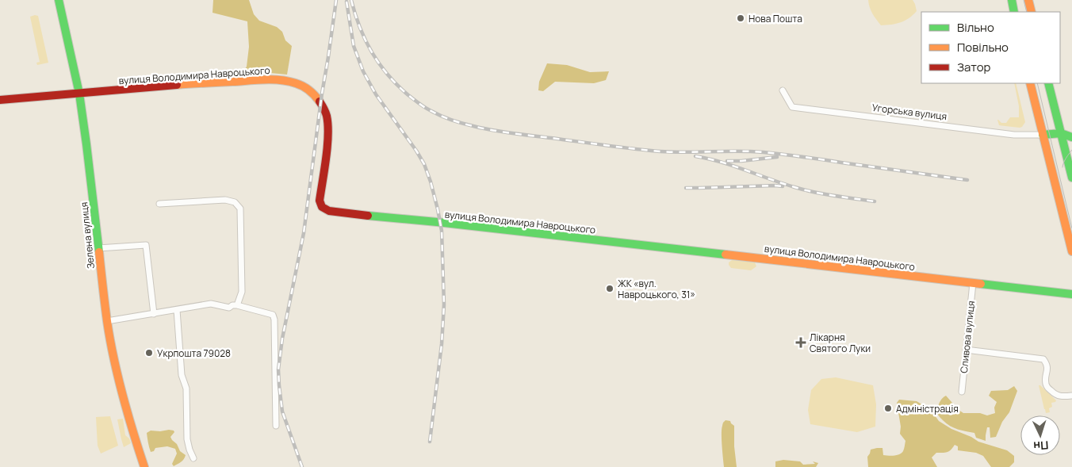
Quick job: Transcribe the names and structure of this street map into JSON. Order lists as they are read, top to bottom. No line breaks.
{"streets":{"street":["вулиця Володимира Навроцького","Угорська вулиця","Зелена вулиця","Сливова вулиця"]},"crossings":[["вулиця Володимира Навроцького","Зелена вулиця"],["вулиця Володимира Навроцького","Сливова вулиця"]],"places":{"other":["Нова Пошта","ЖК «вул. Навроцького, 31»","Укрпошта 79028","Адміністрація"],"health":["Лікарня Святого Луки"]},"legend":["Вільно","Повільно","Затор"],"north":"bottom"}
